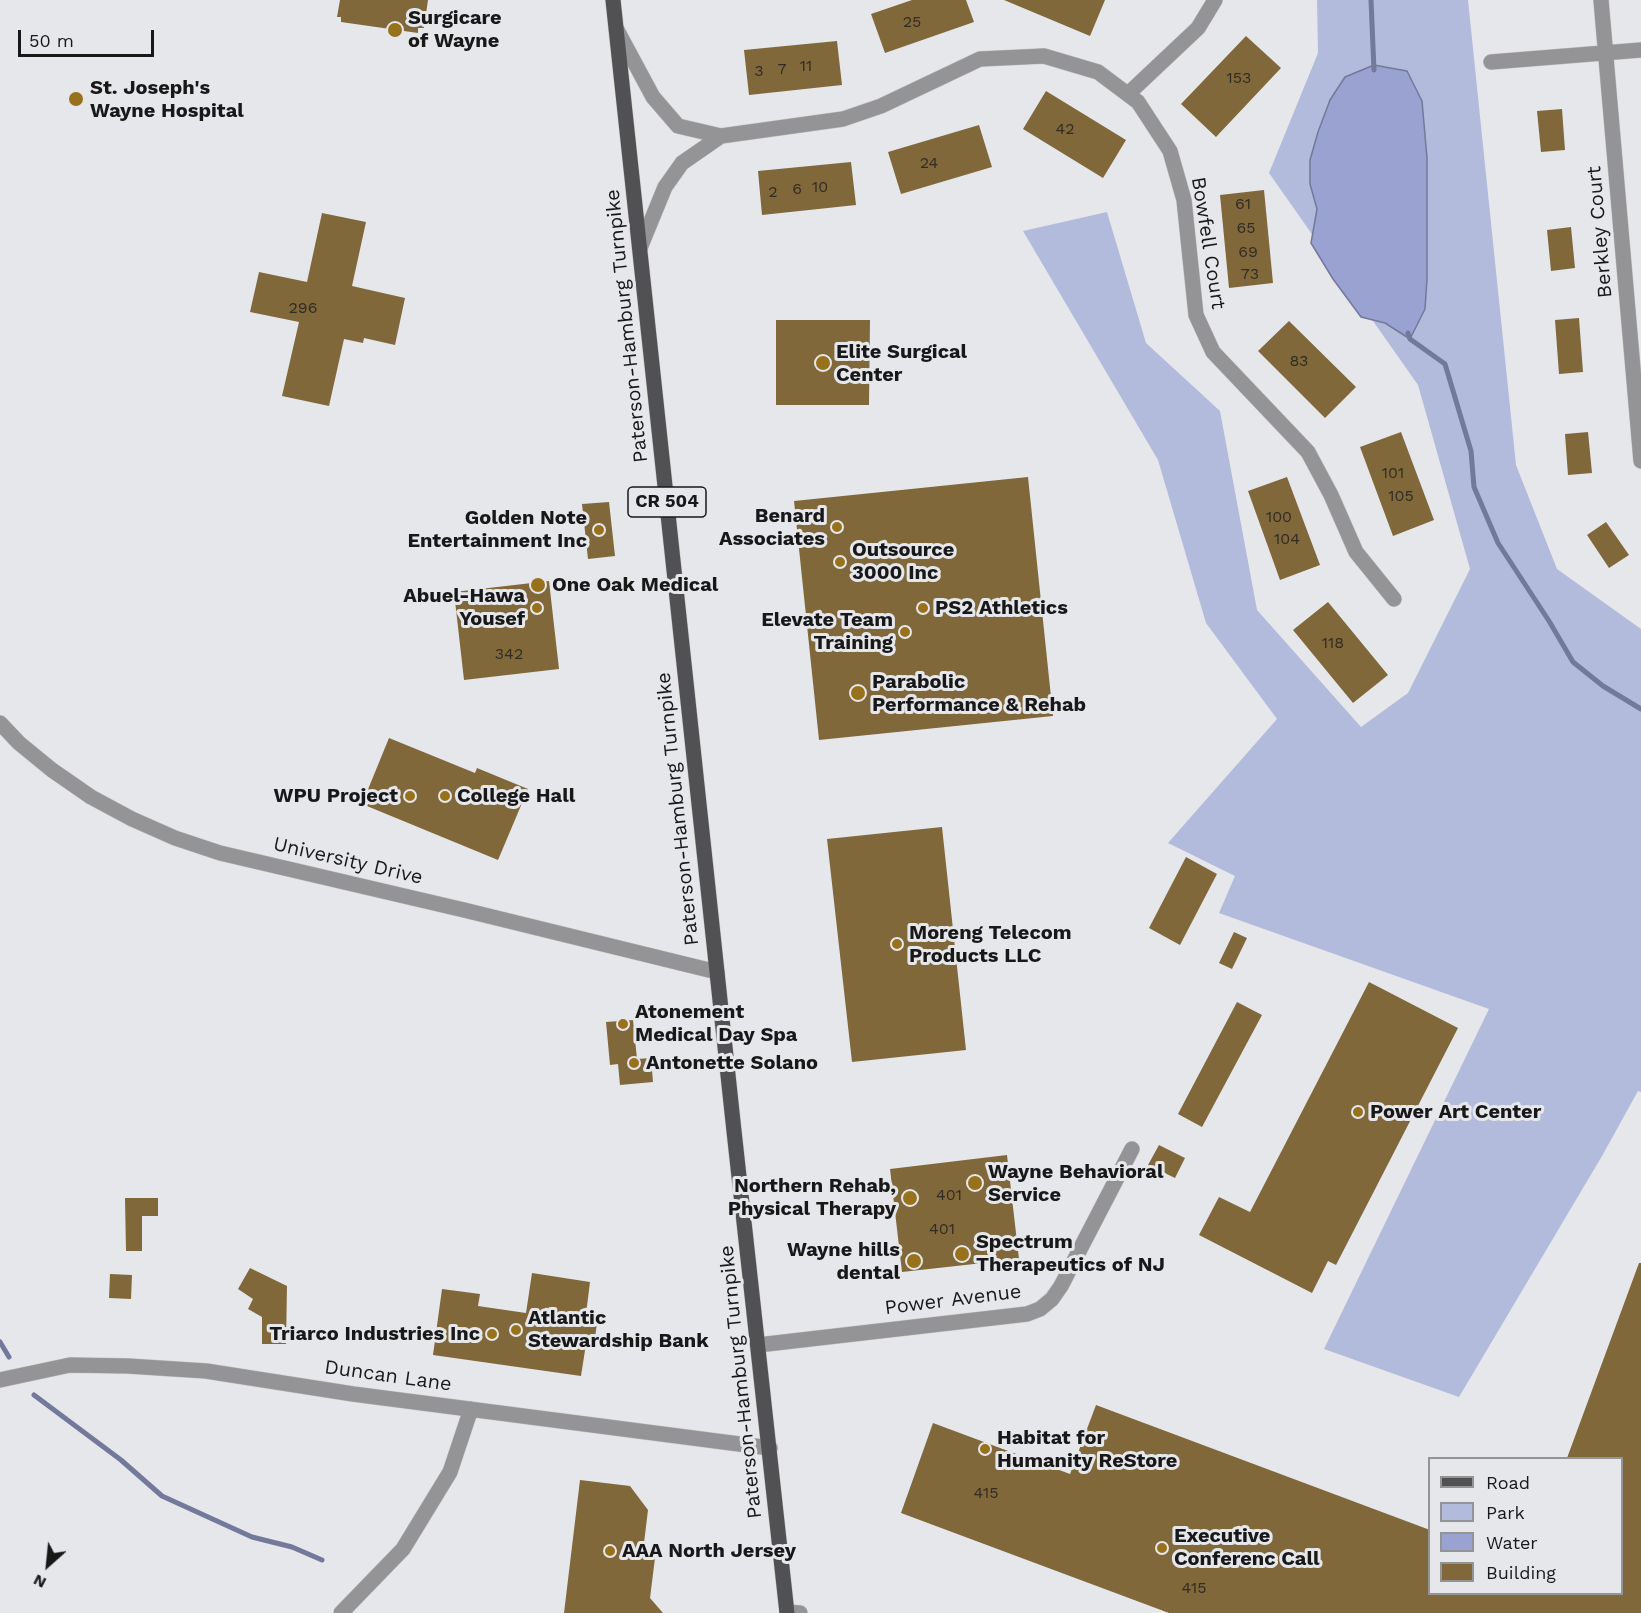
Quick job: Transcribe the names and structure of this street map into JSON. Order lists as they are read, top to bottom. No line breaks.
{"streets":{"main road":["Paterson-Hamburg Turnpike","CR 504"],"street":["Berkley Court","Bowfell Court","University Drive","Power Avenue","Duncan Lane"]},"crossings":[["Bowfell Court","Paterson-Hamburg Turnpike"],["Paterson-Hamburg Turnpike","University Drive"],["Paterson-Hamburg Turnpike","Power Avenue"],["Paterson-Hamburg Turnpike","Duncan Lane"]],"places":["Surgicare of Wayne","St. Joseph's Wayne Hospital","Elite Surgical Center","Benard Associates","Golden Note Entertainment Inc","Outsource 3000 Inc","One Oak Medical","Abuel-Hawa Yousef","PS2 Athletics","Elevate Team Training","Parabolic Performance & Rehab","WPU Project","College Hall","Moreng Telecom Products LLC","Atonement Medical Day Spa","Antonette Solano","Power Art Center","Wayne Behavioral Service","Northern Rehab, Physical Therapy","Spectrum Therapeutics of NJ","Wayne hills dental","Atlantic Stewardship Bank","Triarco Industries Inc","Habitat for Humanity ReStore","Executive Conferenc Call","AAA North Jersey"],"house_numbers":["25","11","7","3","153","42","24","10","6","2","61","65","69","73","296","83","101","105","100","104","118","342","401","401","415","415"],"legend":["Road","Park","Water","Building"],"scale_bar":"50 m","north":"bottom left"}
